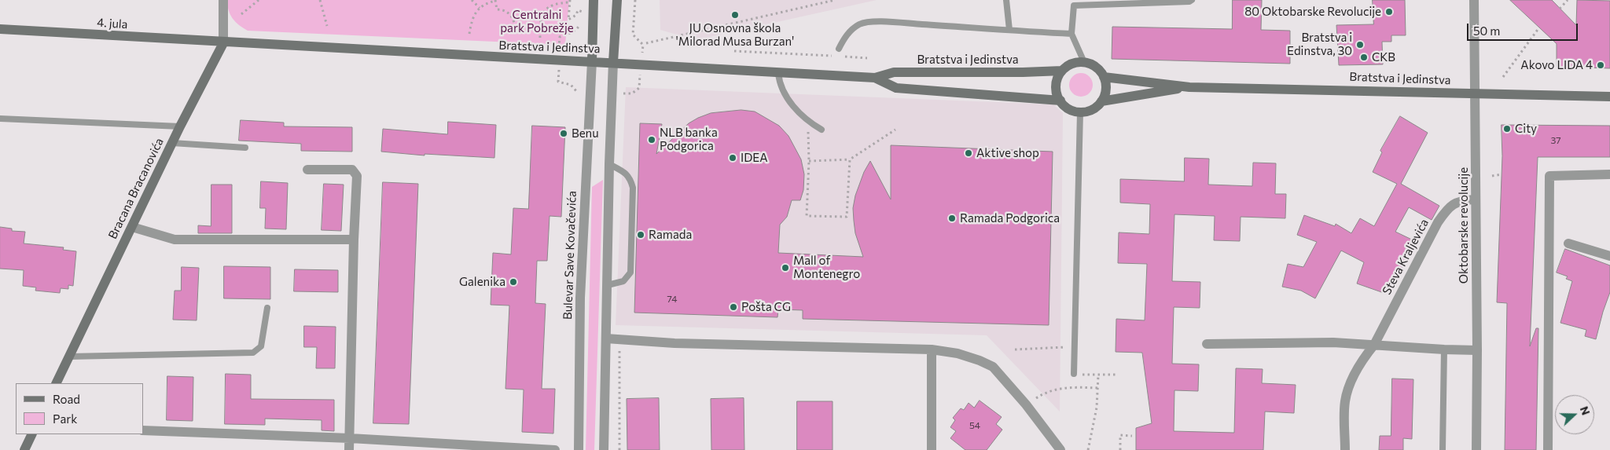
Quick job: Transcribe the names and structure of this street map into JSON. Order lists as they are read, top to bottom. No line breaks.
{"streets":{"main road":["4. jula","Bratstva i Jedinstva","Bracana Bracanovića"],"street":["Oktobarske revolucije","Bulevar Save Kovačevića","Steva Kraljevića"]},"crossings":[["4. jula","Bratstva i Jedinstva"],["4. jula","Bracana Bracanovića"],["Bratstva i Jedinstva","Bracana Bracanovića"],["Bratstva i Jedinstva","Oktobarske revolucije"],["Bratstva i Jedinstva","Bulevar Save Kovačevića"],["Oktobarske revolucije","Steva Kraljevića"]],"parks":["Centralni park Pobrežje"],"places":["80 Oktobarske Revolucije","JU Osnovna škola 'Milorad Musa Burzan'","Bratstva i Edinstva, 30","CKB","Akovo LIDA 4","City","Benu","NLB banka Podgorica","Aktive shop","IDEA","Ramada Podgorica","Ramada","Mall of Montenegro","Galenika","Pošta CG"],"house_numbers":["37","74","54"],"legend":["Road","Park"],"scale_bar":"50 m","north":"right"}
